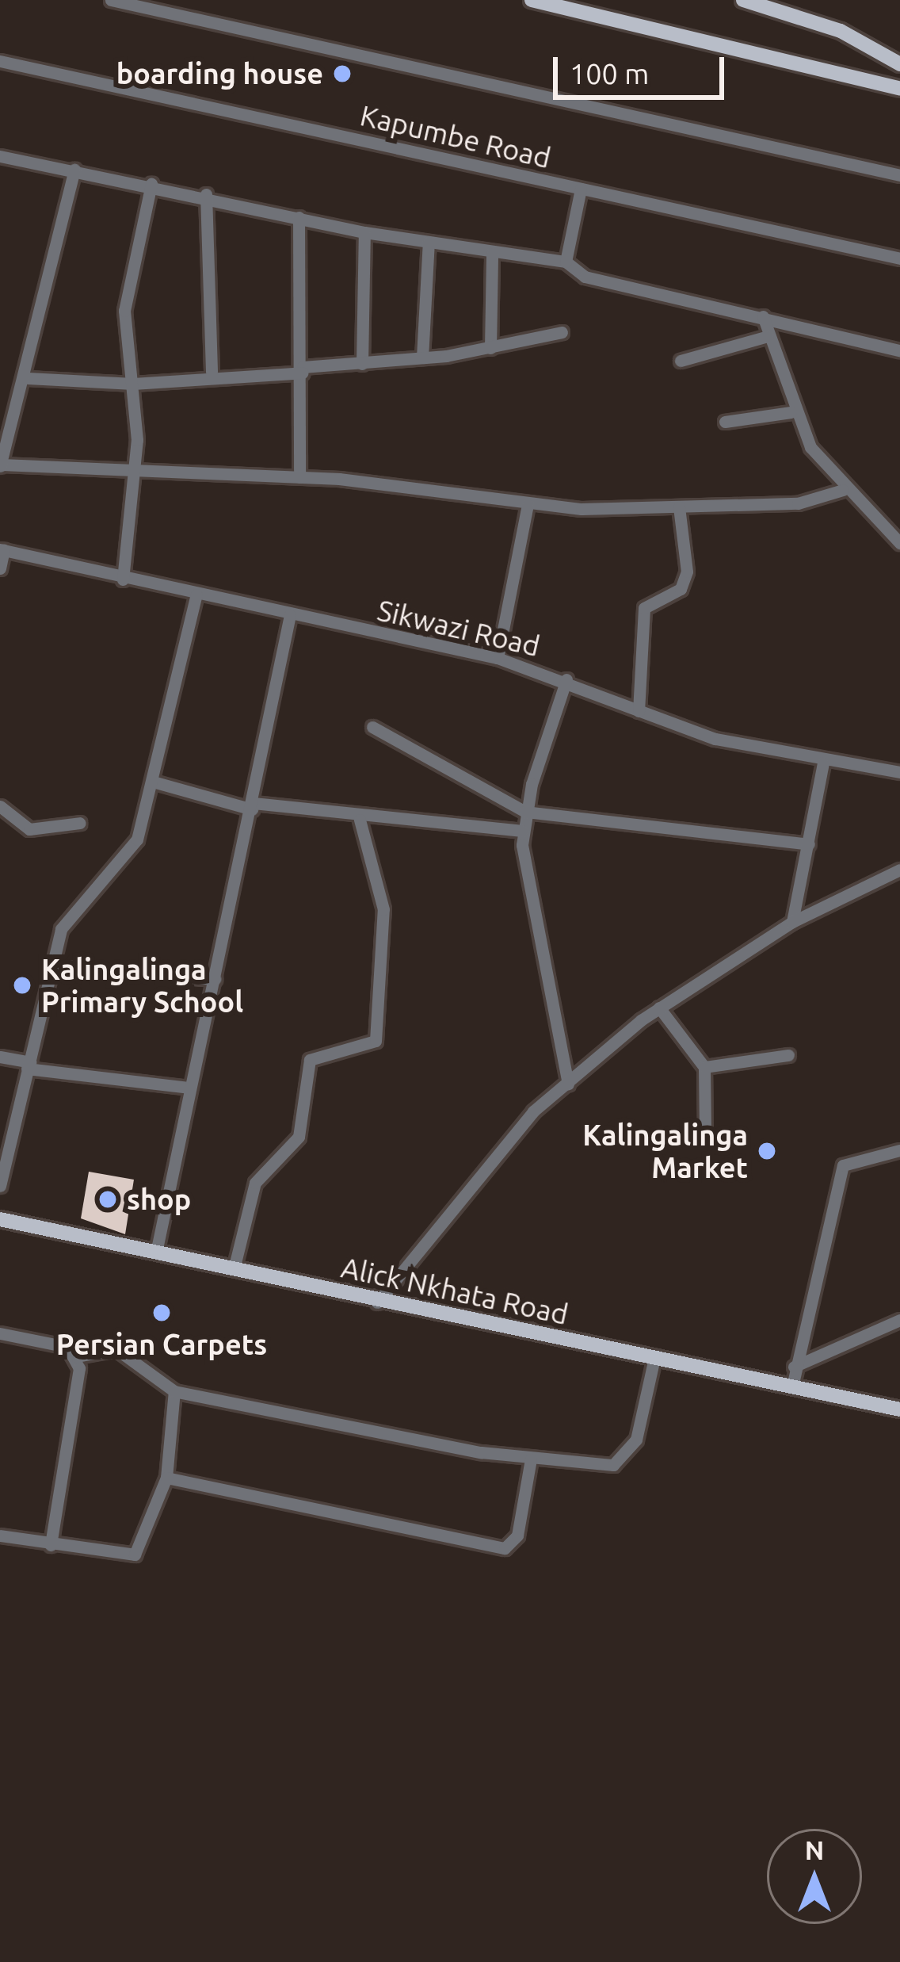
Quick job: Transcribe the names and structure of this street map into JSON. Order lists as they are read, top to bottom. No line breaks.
{"streets":{"main road":["Alick Nkhata Road"],"street":["Kapumbe Road","Sikwazi Road"]},"places":["boarding house","Kalingalinga Primary School","Kalingalinga Market","shop","Persian Carpets"],"scale_bar":"100 m","north":"top"}
